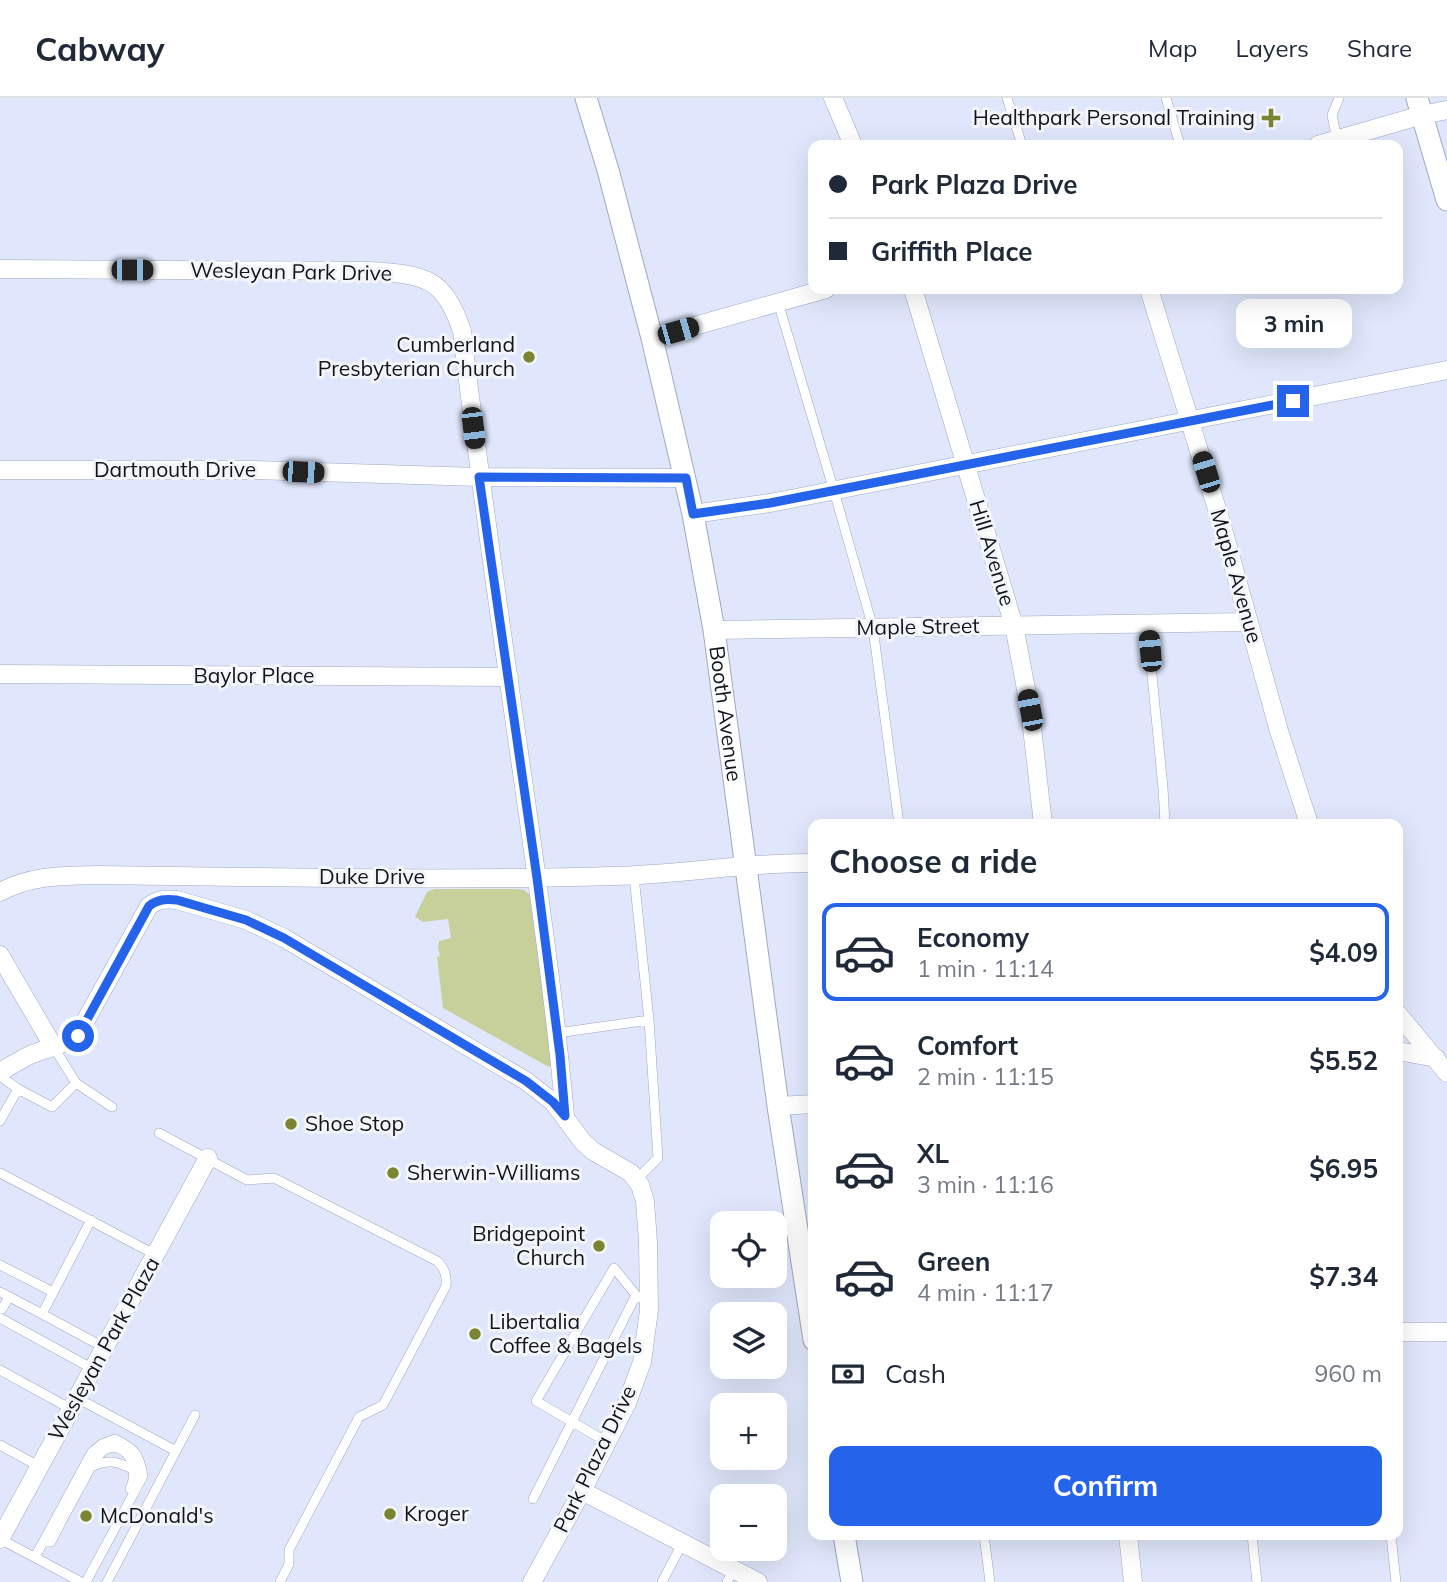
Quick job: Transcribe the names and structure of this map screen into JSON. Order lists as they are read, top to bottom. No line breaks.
{"streets":{"street":["Wesleyan Park Drive","Dartmouth Drive","Hill Avenue","Maple Avenue","Maple Street","Baylor Place","Booth Avenue","Duke Drive","Wesleyan Park Plaza","Park Plaza Drive"]},"crossings":[["Wesleyan Park Drive","Dartmouth Drive"],["Wesleyan Park Drive","Baylor Place"],["Wesleyan Park Drive","Duke Drive"],["Dartmouth Drive","Booth Avenue"],["Hill Avenue","Maple Street"],["Maple Avenue","Maple Street"],["Maple Street","Booth Avenue"],["Booth Avenue","Duke Drive"]],"places":{"health":["Healthpark Personal Training"],"other":["Cumberland Presbyterian Church","Shoe Stop","Sherwin-Williams","Bridgepoint Church","Libertalia Coffee & Bagels","Kroger","McDonald's"]},"page":{"header":"Cabway","nav":["Map","Layers","Share"],"banner":["Park Plaza Drive","Griffith Place"],"bubble":"3 min","heading":"Choose a ride","list":[{"name":"Economy","note":"1 min · 11:14","value":"$4.09"},{"name":"Comfort","note":"2 min · 11:15","value":"$5.52"},{"name":"XL","note":"3 min · 11:16","value":"$6.95"},{"name":"Green","note":"4 min · 11:17","value":"$7.34"}],"map_buttons":["+","−"],"pay":["Cash","960 m"],"buttons":"Confirm"}}
